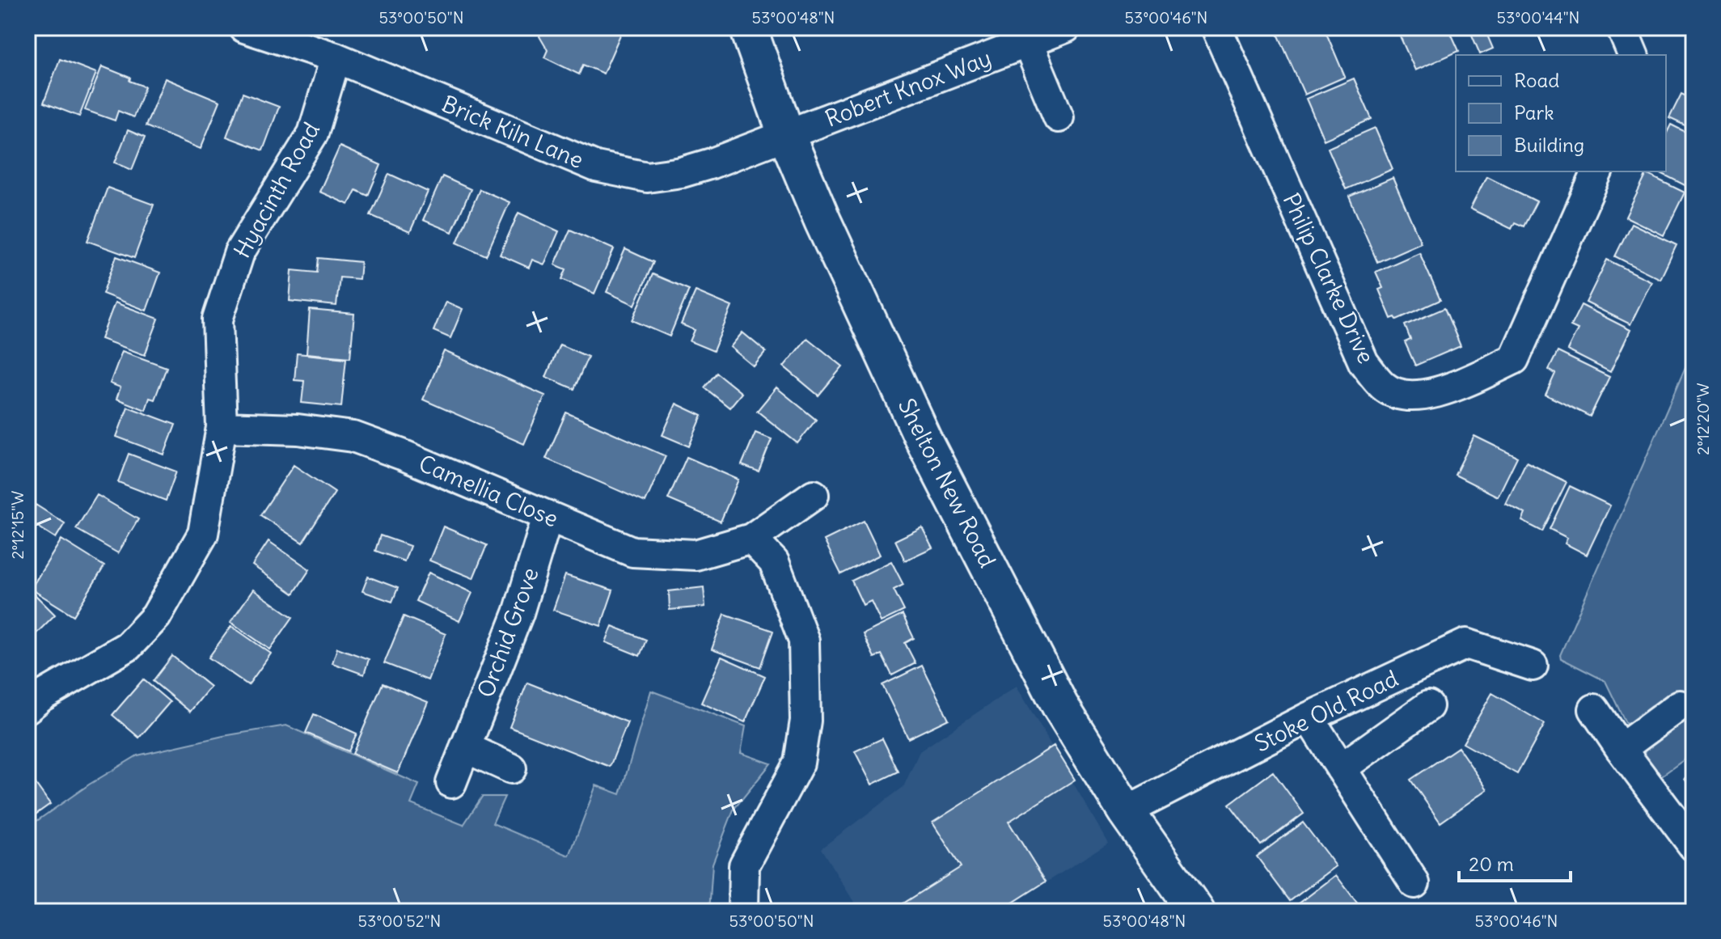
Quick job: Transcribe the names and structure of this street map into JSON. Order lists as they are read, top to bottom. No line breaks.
{"streets":{"main road":["Shelton New Road"],"street":["Robert Knox Way","Brick Kiln Lane","Hyacinth Road","Philip Clarke Drive","Camellia Close","Orchid Grove","Stoke Old Road"]},"crossings":[["Robert Knox Way","Brick Kiln Lane"],["Robert Knox Way","Shelton New Road"],["Brick Kiln Lane","Hyacinth Road"],["Brick Kiln Lane","Shelton New Road"],["Hyacinth Road","Camellia Close"],["Shelton New Road","Stoke Old Road"],["Camellia Close","Orchid Grove"]],"legend":["Road","Park","Building"],"scale_bar":"20 m","coordinates":["53°00'50\"N","53°00'48\"N","53°00'46\"N","53°00'44\"N","2°12'20\"W","2°12'15\"W","53°00'52\"N"]}
